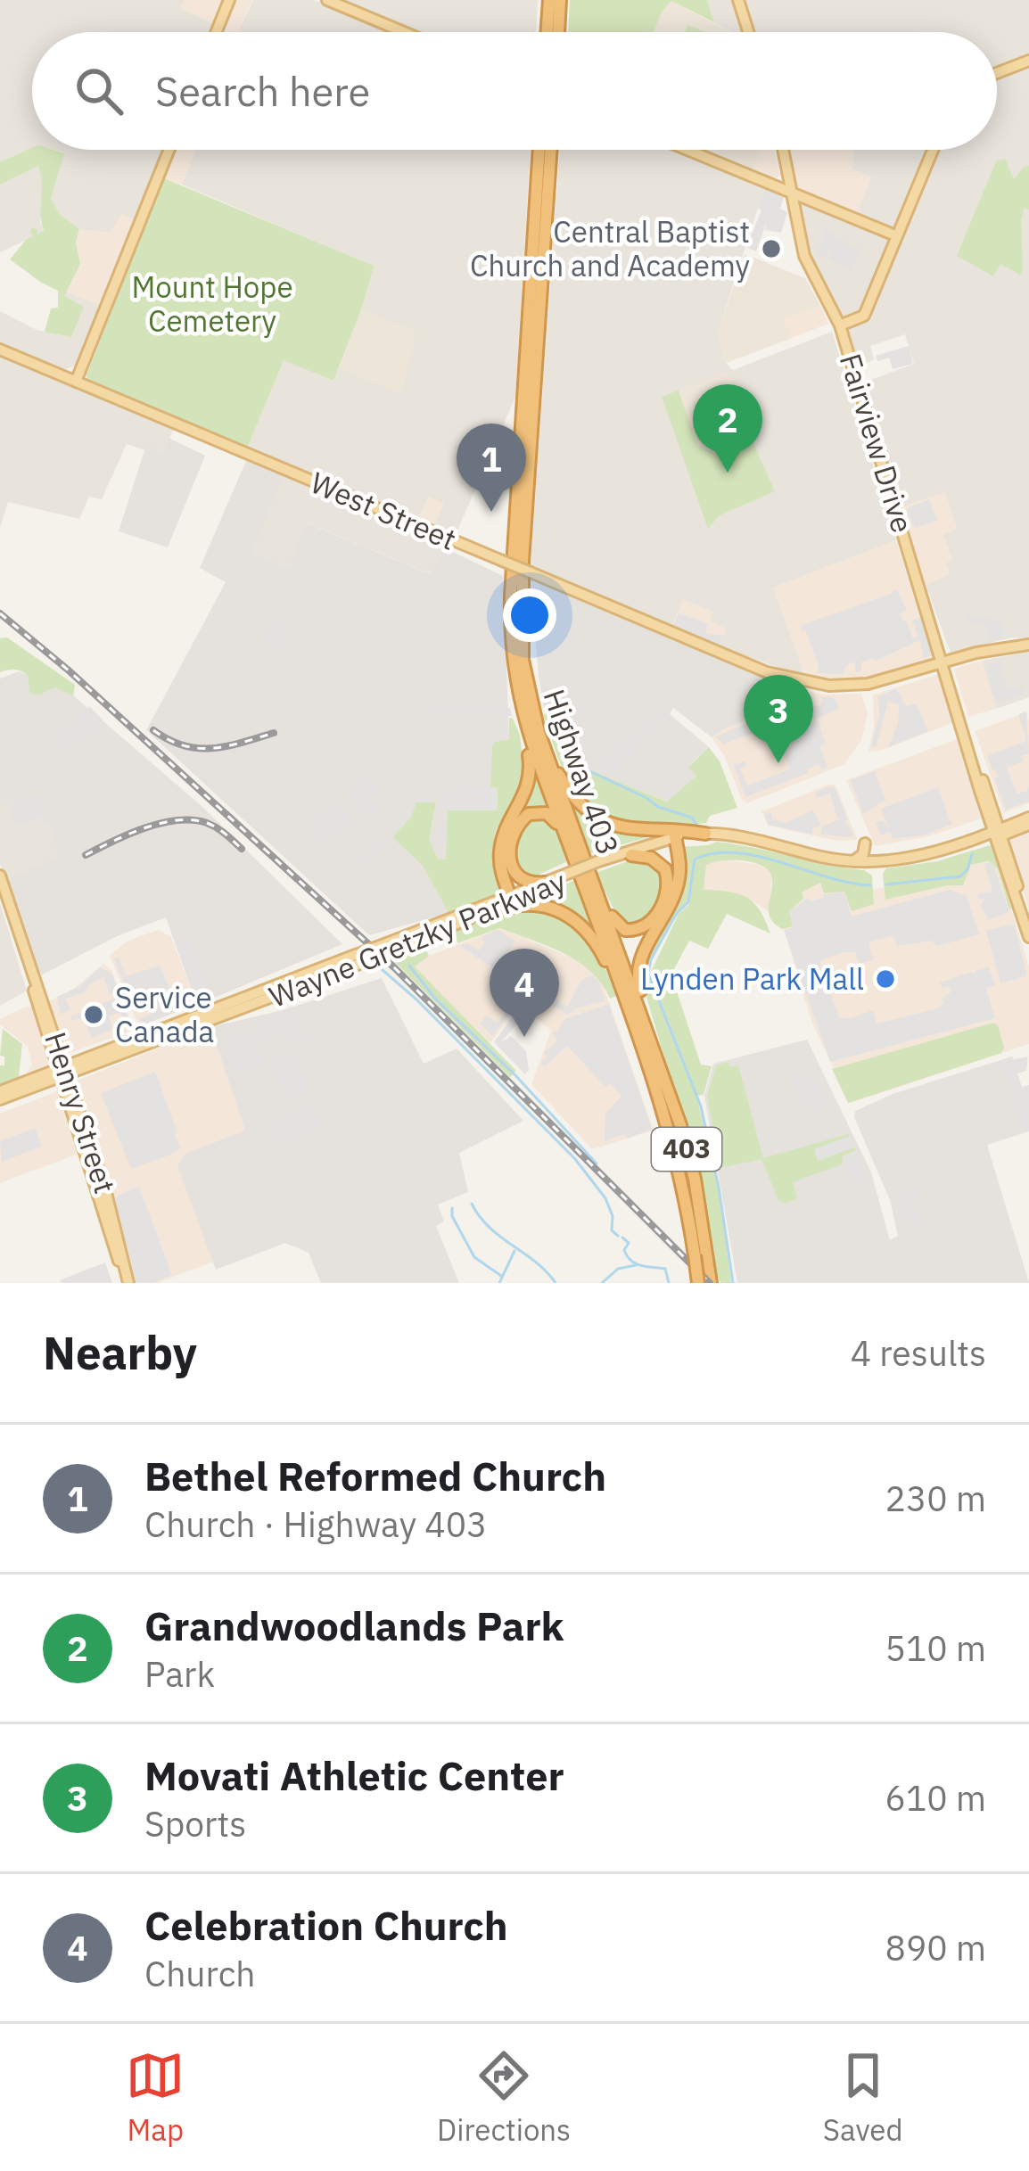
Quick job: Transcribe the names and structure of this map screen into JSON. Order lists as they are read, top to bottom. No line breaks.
{"streets":{"highway":["Highway 403","403"],"main road":["Fairview Drive","West Street","Wayne Gretzky Parkway","Henry Street"]},"crossings":[["Fairview Drive","West Street"],["Highway 403","Wayne Gretzky Parkway"],["Wayne Gretzky Parkway","Henry Street"]],"parks":["Mount Hope Cemetery"],"places":["Central Baptist Church and Academy","Lynden Park Mall","Service Canada"],"page":{"search":"Search here","pins":["2","1","3","4"],"heading":["Nearby","4 results"],"list":[{"mark":"1","name":"Bethel Reformed Church","note":"Church · Highway 403","value":"230 m"},{"mark":"2","name":"Grandwoodlands Park","note":"Park","value":"510 m"},{"mark":"3","name":"Movati Athletic Center","note":"Sports","value":"610 m"},{"mark":"4","name":"Celebration Church","note":"Church","value":"890 m"}],"nav":["Map","Directions","Saved"]}}
